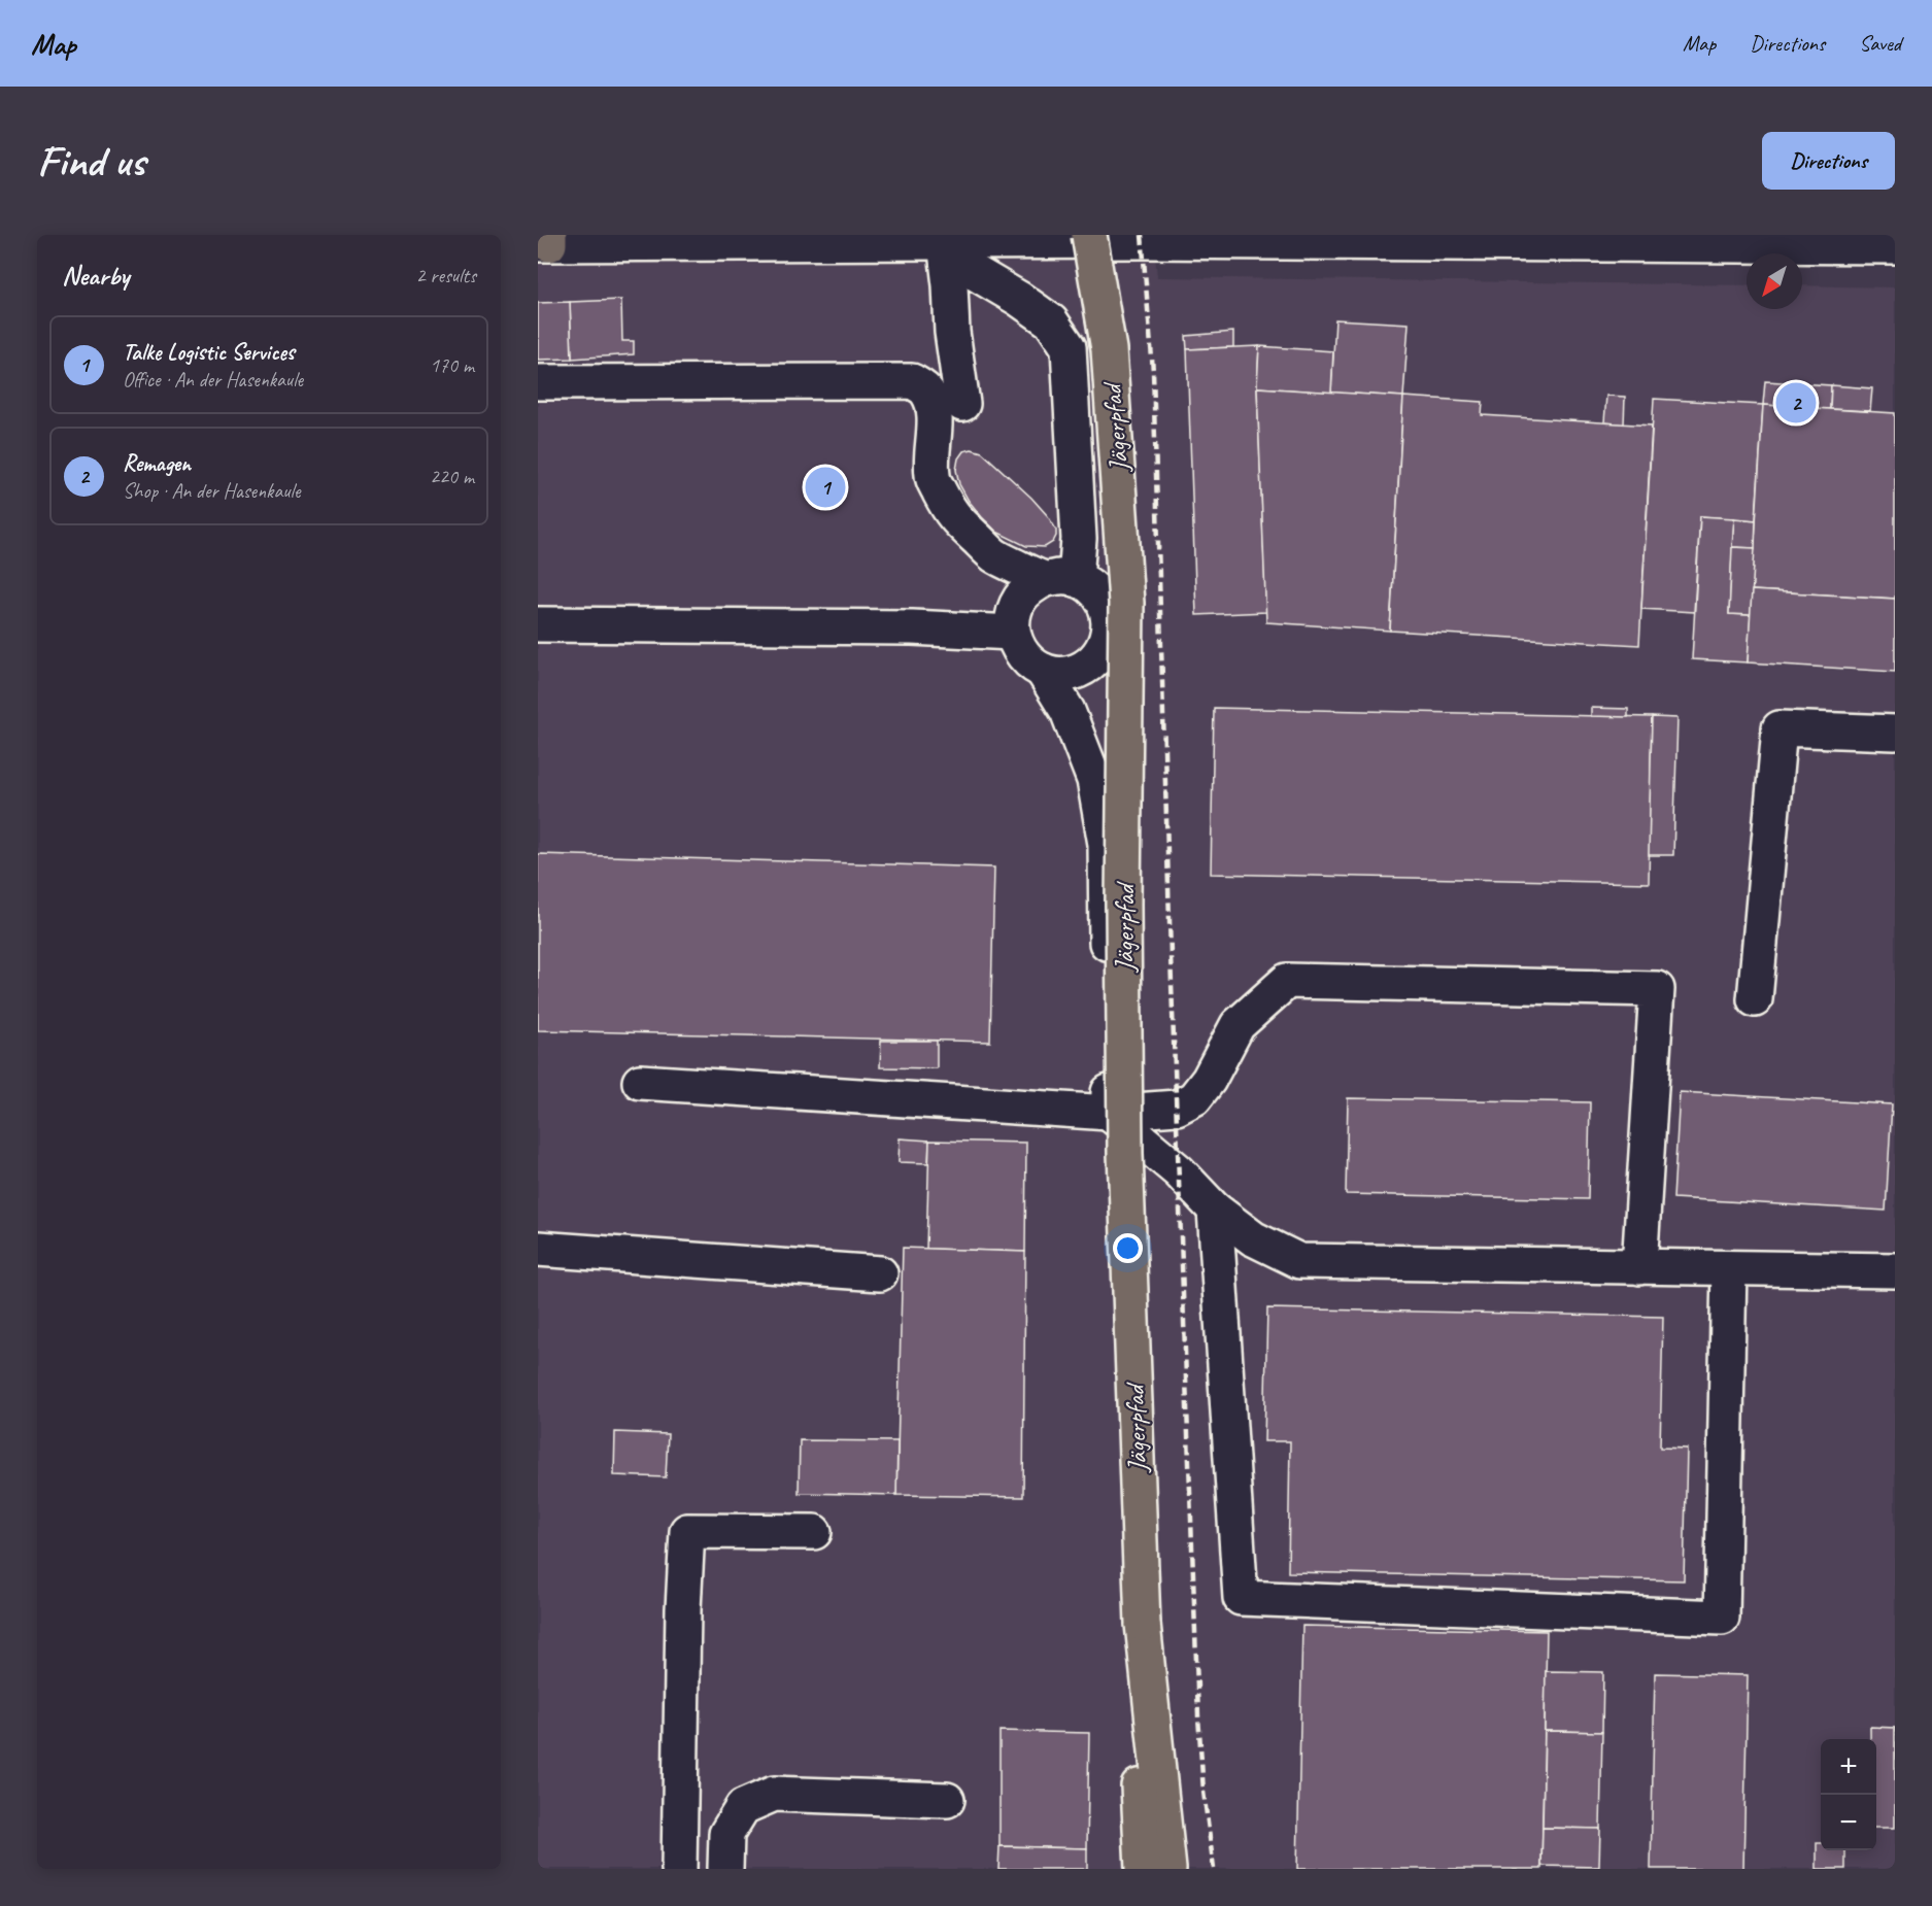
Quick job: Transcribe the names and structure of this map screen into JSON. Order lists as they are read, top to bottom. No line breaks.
{"streets":{"main road":["Jägerpfad"]},"north":"bottom left","page":{"header":"Map","nav":["Map","Directions","Saved"],"buttons":"Directions","title":"Find us","heading":["Nearby","2 results"],"list":[{"mark":"1","name":"Talke Logistic Services","note":"Office · An der Hasenkaule","value":"170 m"},{"mark":"2","name":"Remagen","note":"Shop · An der Hasenkaule","value":"220 m"}],"pins":["2","1"],"map_buttons":["+","−"]}}
